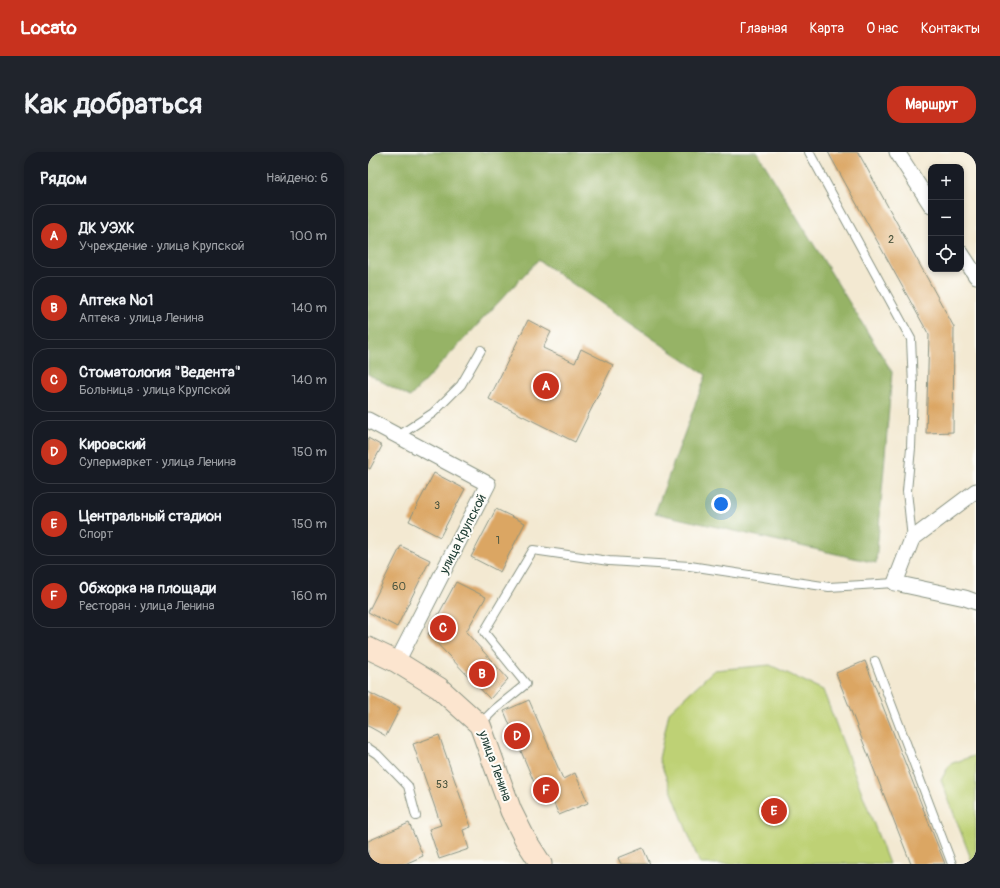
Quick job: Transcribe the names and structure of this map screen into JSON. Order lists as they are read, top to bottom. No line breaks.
{"streets":{"main road":["улица Ленина"],"street":["улица Крупской"]},"crossings":[["улица Крупской","улица Ленина"]],"house_numbers":["2","3","1","60","53"],"page":{"header":"Locato","nav":["Главная","Карта","О нас","Контакты"],"buttons":"Маршрут","title":"Как добраться","heading":["Рядом","Найдено: 6"],"map_buttons":["+","−"],"list":[{"mark":"A","name":"ДК УЭХК","note":"Учреждение · улица Крупской","value":"100 m"},{"mark":"B","name":"Аптека №1","note":"Аптека · улица Ленина","value":"140 m"},{"mark":"C","name":"Стоматология \"Ведента\"","note":"Больница · улица Крупской","value":"140 m"},{"mark":"D","name":"Кировский","note":"Супермаркет · улица Ленина","value":"150 m"},{"mark":"E","name":"Центральный стадион","note":"Спорт","value":"150 m"},{"mark":"F","name":"Обжорка на площади","note":"Ресторан · улица Ленина","value":"160 m"}],"pins":["A","C","B","D","F","E"]}}
